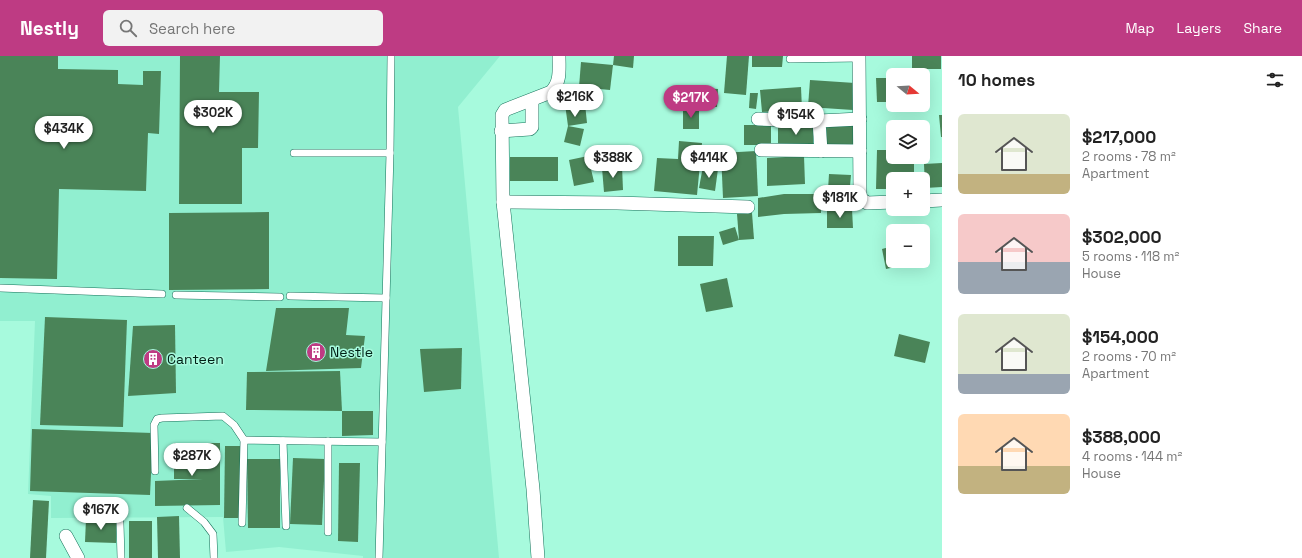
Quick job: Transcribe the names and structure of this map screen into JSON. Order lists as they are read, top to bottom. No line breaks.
{"places":{"building":["Nestle","Canteen"]},"north":"right","page":{"header":"Nestly","search":"Search here","nav":["Map","Layers","Share"],"heading":"10 homes","map_buttons":["+","−"],"price":["$216K","$217K","$302K","$154K","$434K","$388K","$414K","$181K","$287K","$167K"],"list":[{"name":"$217,000","note":"2 rooms · 78 m² · Apartment"},{"name":"$302,000","note":"5 rooms · 118 m² · House"},{"name":"$154,000","note":"2 rooms · 70 m² · Apartment"},{"name":"$388,000","note":"4 rooms · 144 m² · House"}]}}
